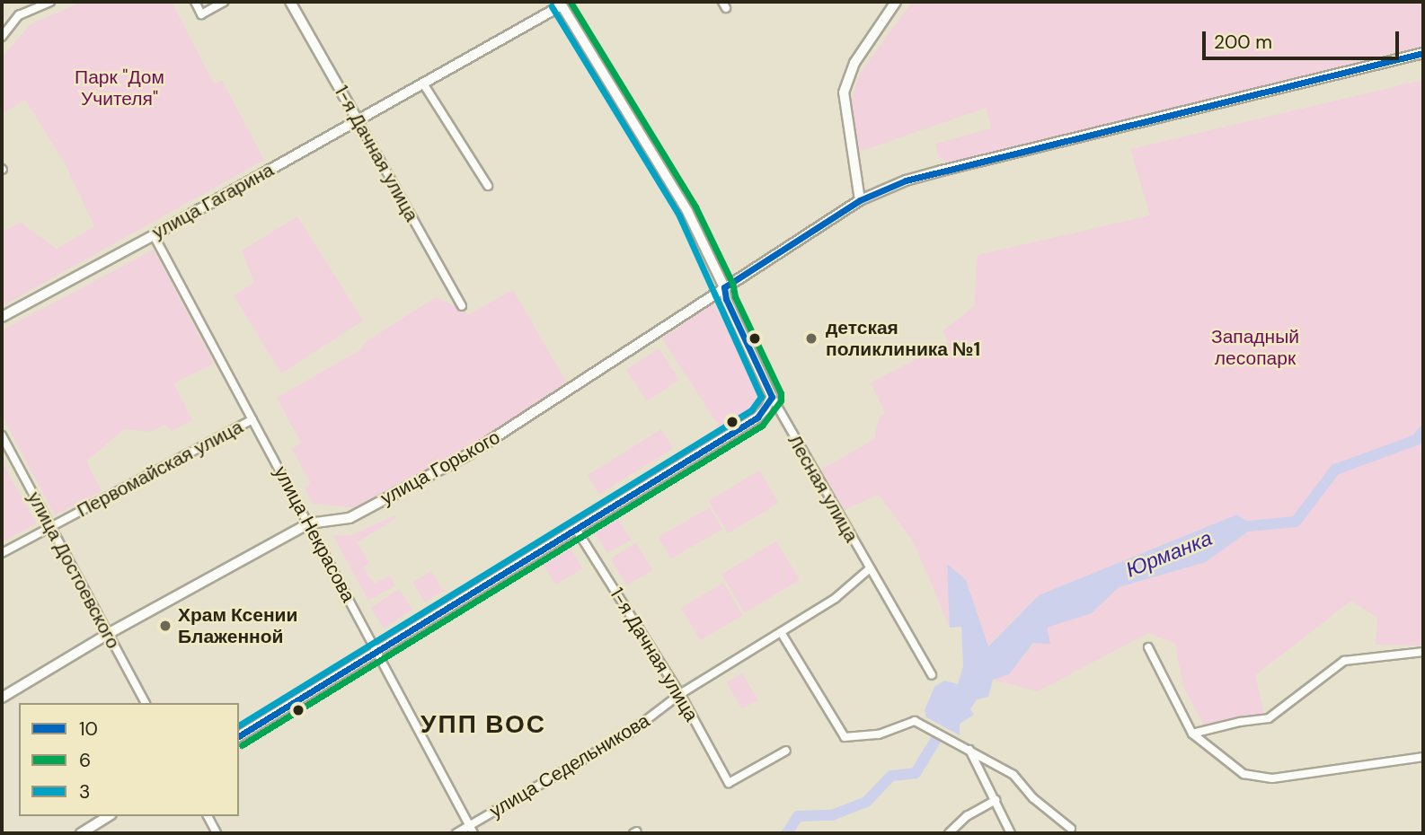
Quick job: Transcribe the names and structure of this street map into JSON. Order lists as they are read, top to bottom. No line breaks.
{"streets":{"street":["1-я Дачная улица","улица Гагарина","улица Горького","Первомайская улица","Лесная улица","улица Некрасова","улица Достоевского","улица Седельникова"]},"crossings":[["1-я Дачная улица","улица Гагарина"],["1-я Дачная улица","улица Седельникова"],["улица Гагарина","Лесная улица"],["улица Гагарина","улица Некрасова"],["улица Горького","Лесная улица"],["улица Горького","улица Некрасова"],["улица Горького","улица Достоевского"],["Первомайская улица","улица Некрасова"],["Первомайская улица","улица Достоевского"],["Лесная улица","улица Седельникова"],["улица Некрасова","улица Седельникова"]],"districts":["УПП ВОС"],"water":["Юрманка"],"parks":["Парк \"Дом Учителя\"","Западный лесопарк"],"places":["детская поликлиника №1","Храм Ксении Блаженной"],"lines":["transit line 6","transit line 3","transit line 10"],"legend":["10","6","3"],"scale_bar":"200 m"}
